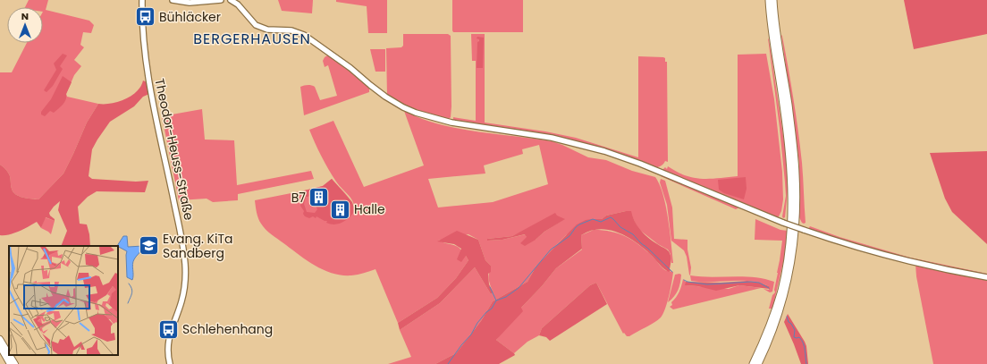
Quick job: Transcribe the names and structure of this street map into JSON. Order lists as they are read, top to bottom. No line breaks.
{"streets":{"street":["Theodor-Heuss-Straße"]},"districts":["BERGERHAUSEN"],"places":{"bus stop":["Bühläcker","Schlehenhang"],"building":["B7","Halle"],"school or university":["Evang. KiTa Sandberg"]},"north":"top"}
